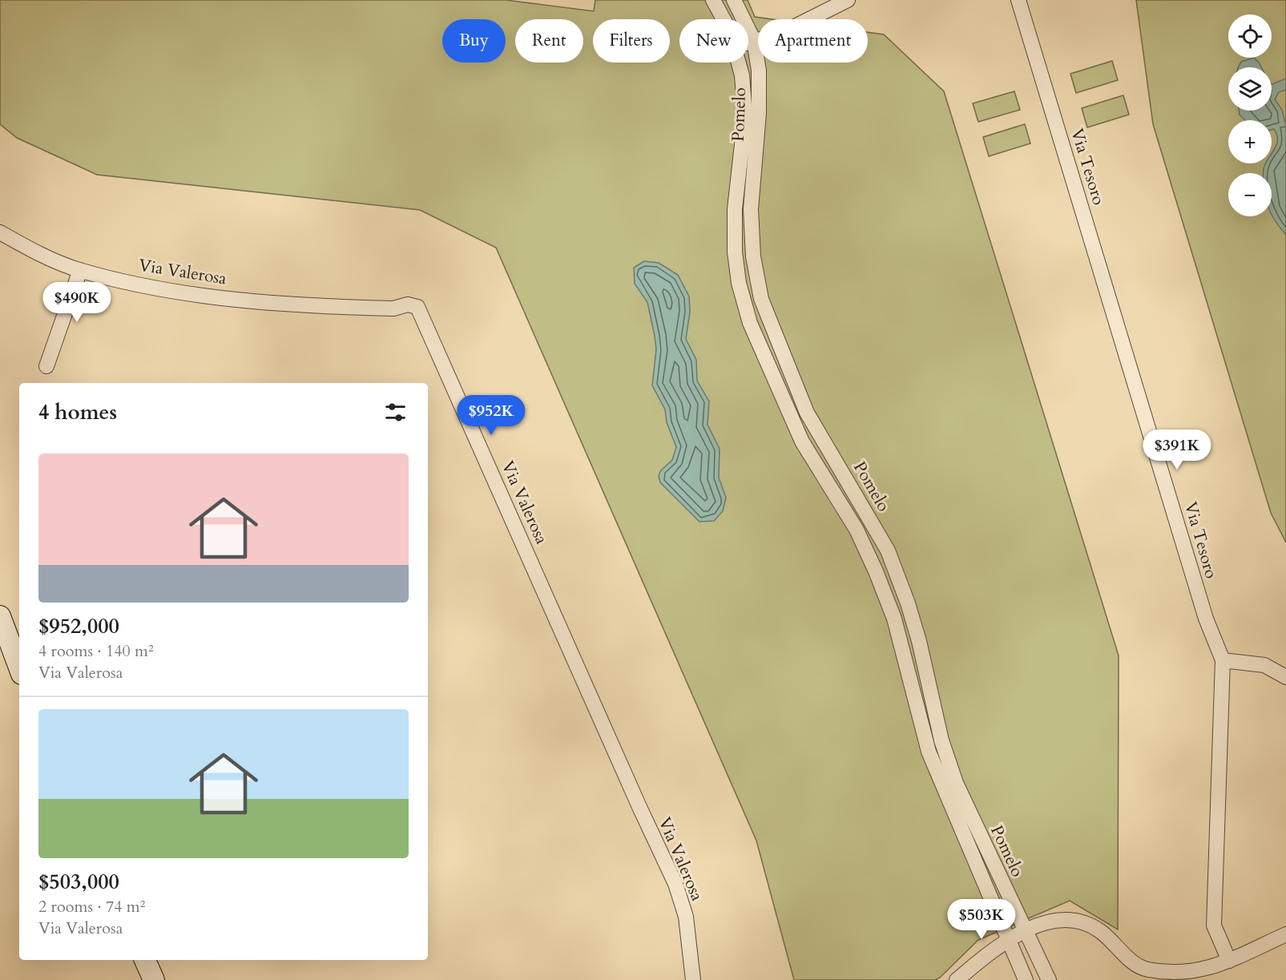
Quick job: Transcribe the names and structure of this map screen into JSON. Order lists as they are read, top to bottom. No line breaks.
{"streets":{"street":["Pomelo","Via Tesoro","Via Valerosa"]},"page":{"map_buttons":["+","−"],"chip":["Buy","Rent","Filters","New","Apartment"],"price":["$490K","$952K","$391K","$503K"],"heading":"4 homes","list":[{"name":"$952,000","note":"4 rooms · 140 m² · Via Valerosa"},{"name":"$503,000","note":"2 rooms · 74 m² · Via Valerosa"}]}}
